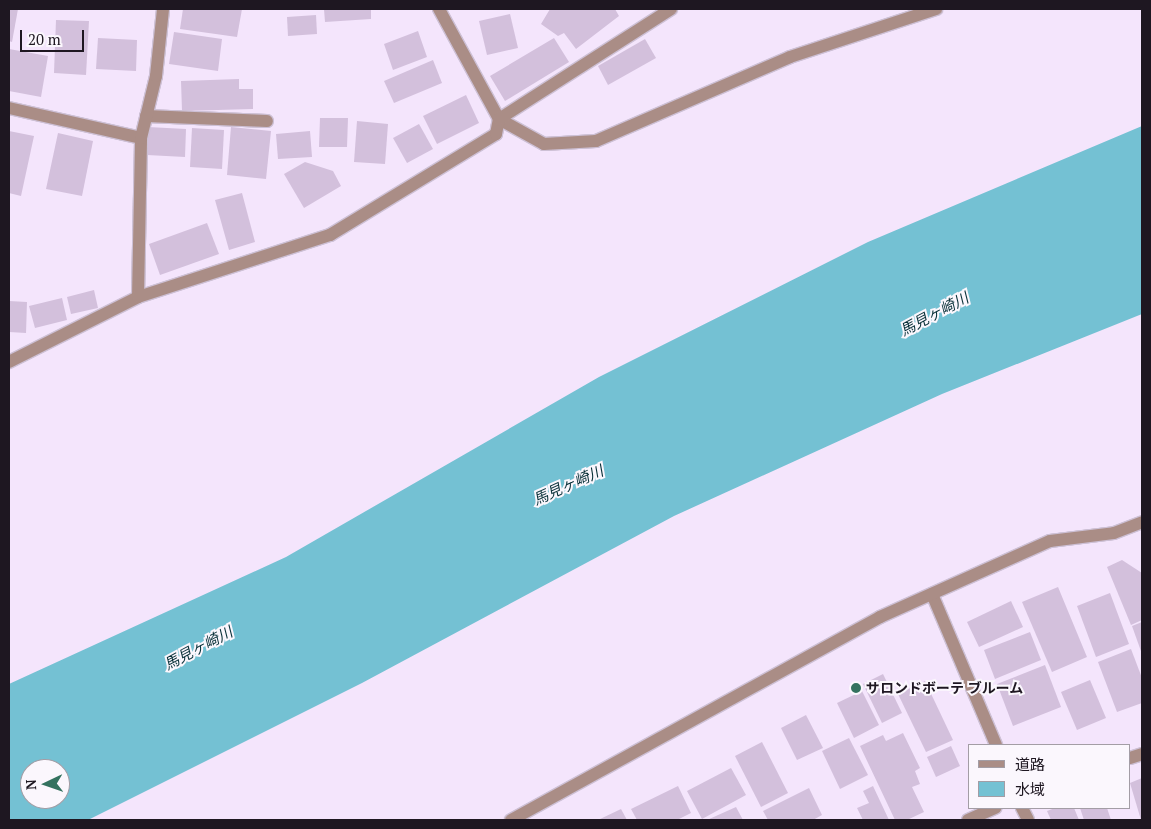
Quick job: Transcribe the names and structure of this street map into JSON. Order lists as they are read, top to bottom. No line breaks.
{"water":["馬見ヶ崎川"],"places":["サロンドボーテ ブルーム"],"legend":["道路","水域"],"scale_bar":"20 m","north":"left"}
